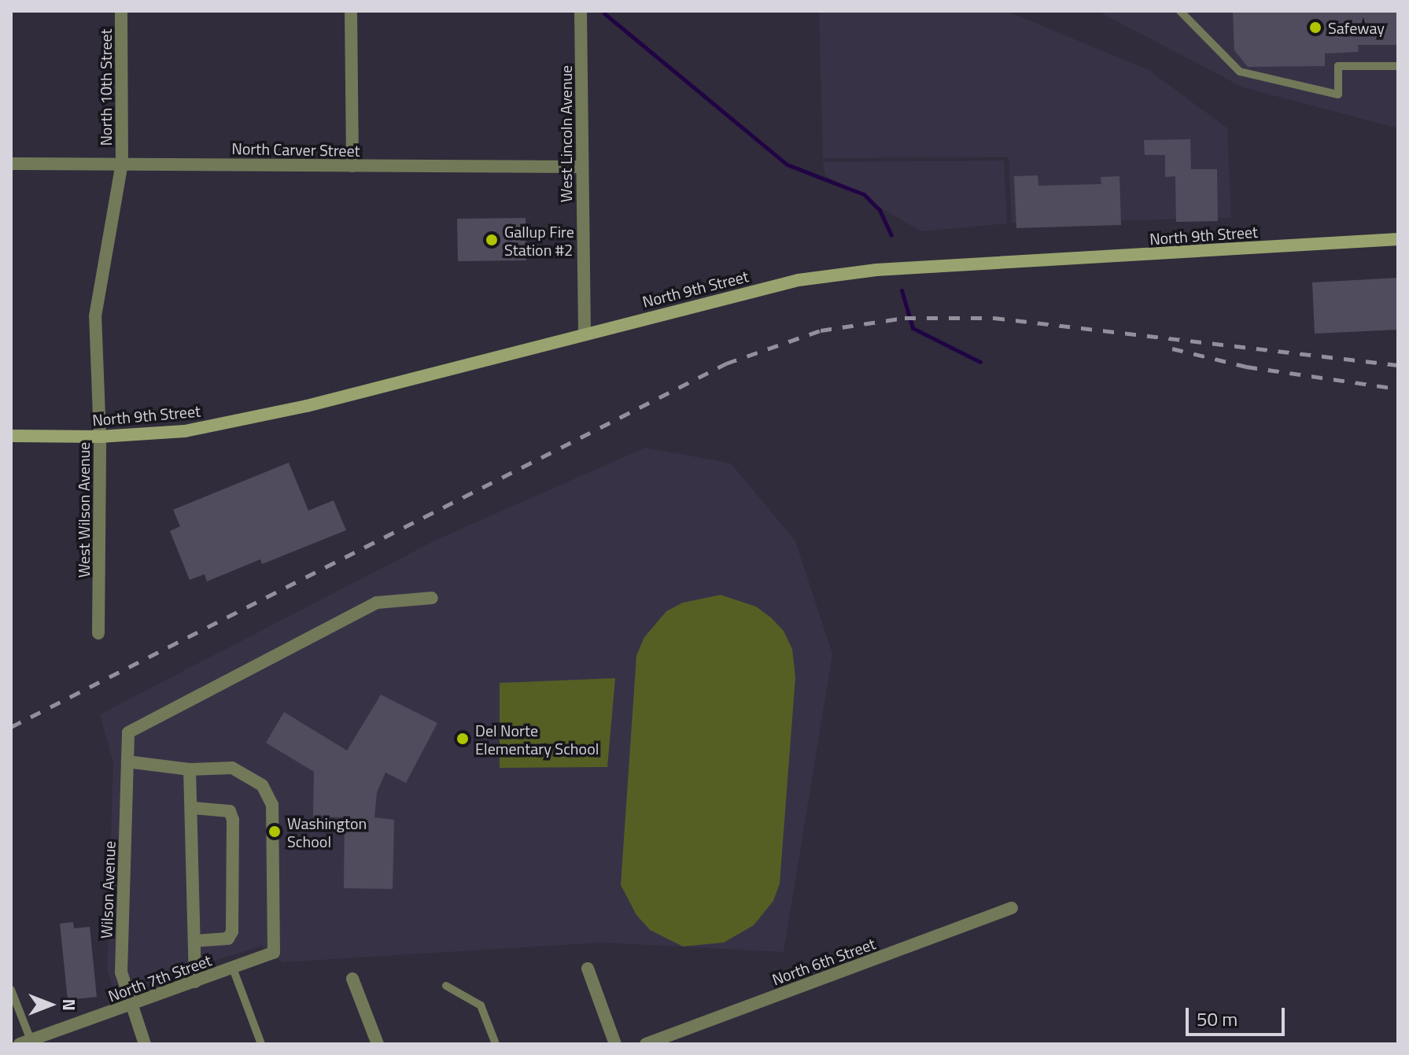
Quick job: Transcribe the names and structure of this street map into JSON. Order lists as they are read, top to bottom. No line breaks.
{"streets":{"main road":["North 9th Street"],"street":["North 10th Street","West Lincoln Avenue","North Carver Street","West Wilson Avenue","Wilson Avenue","North 6th Street","North 7th Street"]},"crossings":[["North 10th Street","North Carver Street"],["North 10th Street","West Wilson Avenue"],["West Lincoln Avenue","North Carver Street"],["West Lincoln Avenue","North 9th Street"],["North Carver Street","West Wilson Avenue"],["North 9th Street","West Wilson Avenue"],["Wilson Avenue","North 7th Street"]],"places":["Safeway","Gallup Fire Station #2","Del Norte Elementary School","Washington School"],"scale_bar":"50 m","north":"right"}
